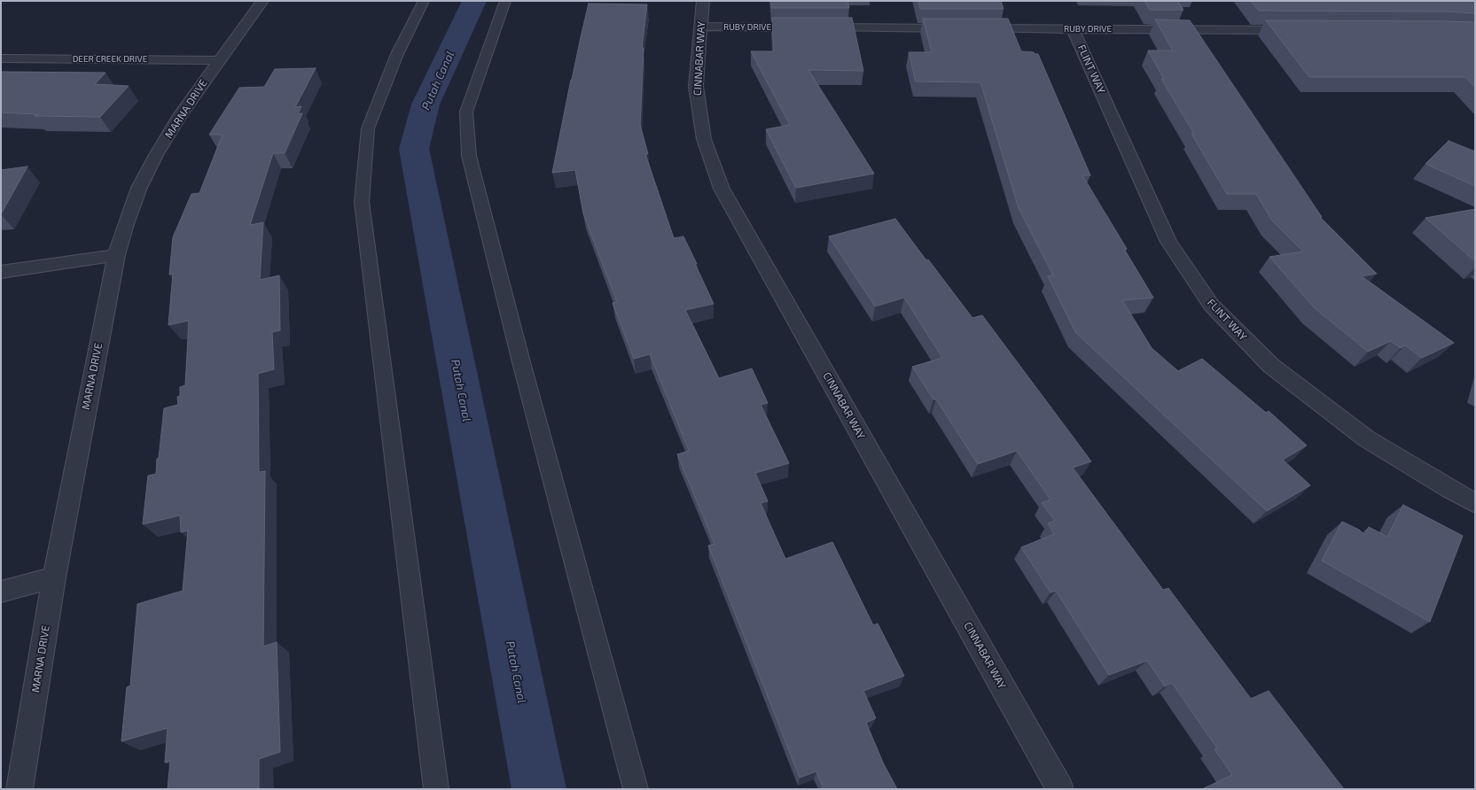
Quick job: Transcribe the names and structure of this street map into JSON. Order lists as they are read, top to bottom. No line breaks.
{"streets":{"street":["RUBY DRIVE","CINNABAR WAY","DEER CREEK DRIVE","FLINT WAY","MARNA DRIVE"]},"crossings":[["RUBY DRIVE","CINNABAR WAY"],["RUBY DRIVE","FLINT WAY"],["DEER CREEK DRIVE","MARNA DRIVE"]],"water":["Putah Canal"]}
